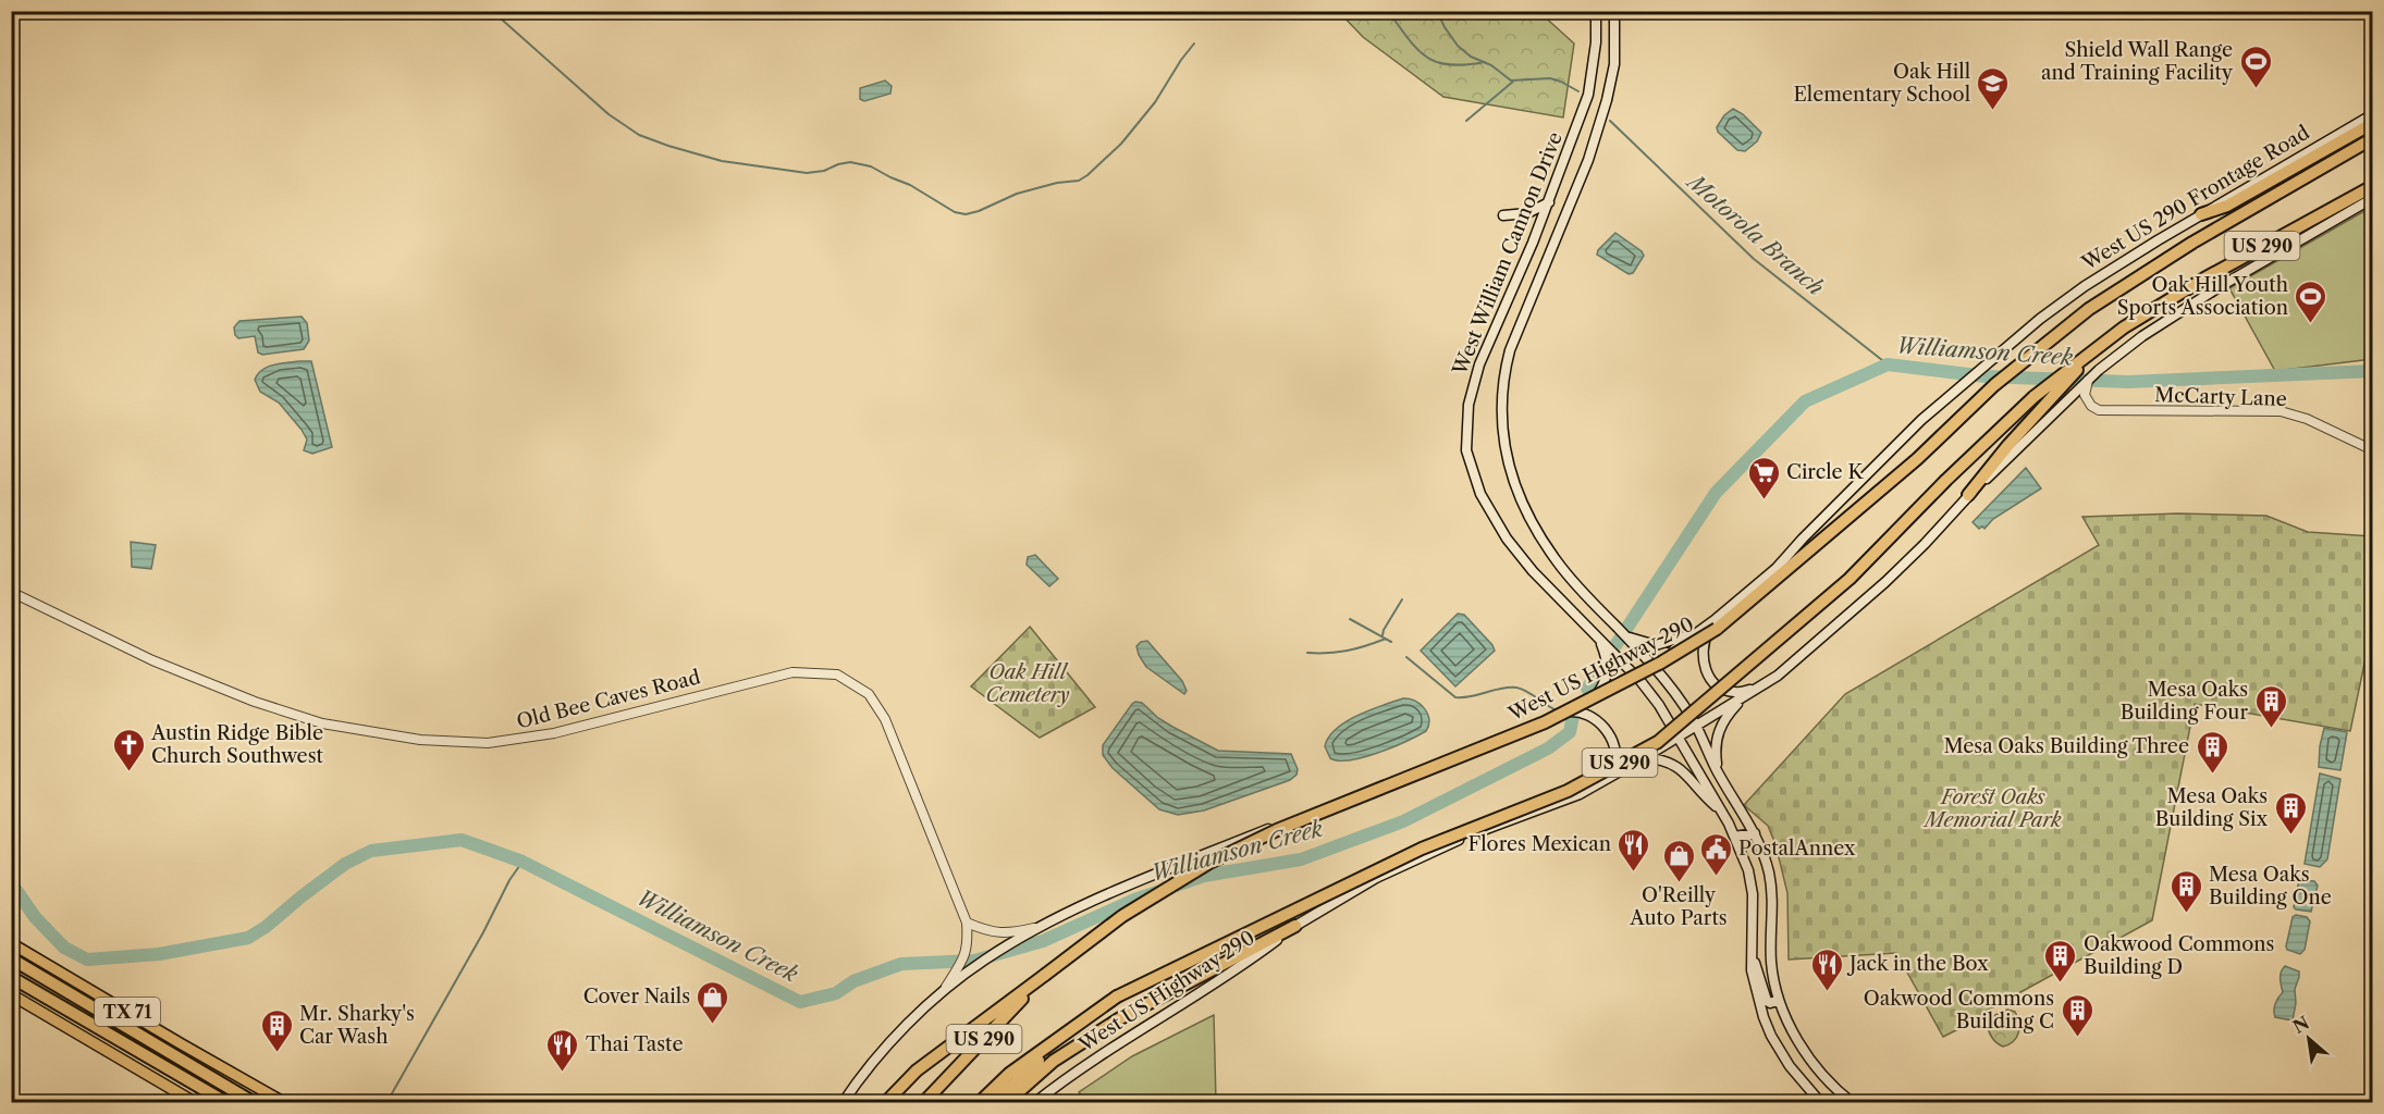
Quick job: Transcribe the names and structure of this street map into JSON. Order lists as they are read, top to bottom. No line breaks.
{"streets":{"highway":["US 290","West US Highway 290","TX 71"],"main road":["West US 290 Frontage Road","West William Cannon Drive"],"street":["McCarty Lane","Old Bee Caves Road"]},"crossings":[["West William Cannon Drive","West US Highway 290"],["McCarty Lane","West US Highway 290"]],"water":["Motorola Branch","Williamson Creek"],"parks":["Oak Hill Cemetery","Forest Oaks Memorial Park"],"places":{"sports":["Shield Wall Range and Training Facility","Oak Hill Youth Sports Association"],"school or university":["Oak Hill Elementary School"],"supermarket":["Circle K"],"building":["Mesa Oaks Building Four","Mesa Oaks Building Three","Mesa Oaks Building Six","Mesa Oaks Building One","Oakwood Commons Building D","Oakwood Commons Building C","Mr. Sharky's Car Wash"],"church":["Austin Ridge Bible Church Southwest"],"restaurant":["Flores Mexican","Jack in the Box","Thai Taste"],"public building":["PostalAnnex"],"shop":["O'Reilly Auto Parts","Cover Nails"]},"north":"top left"}
